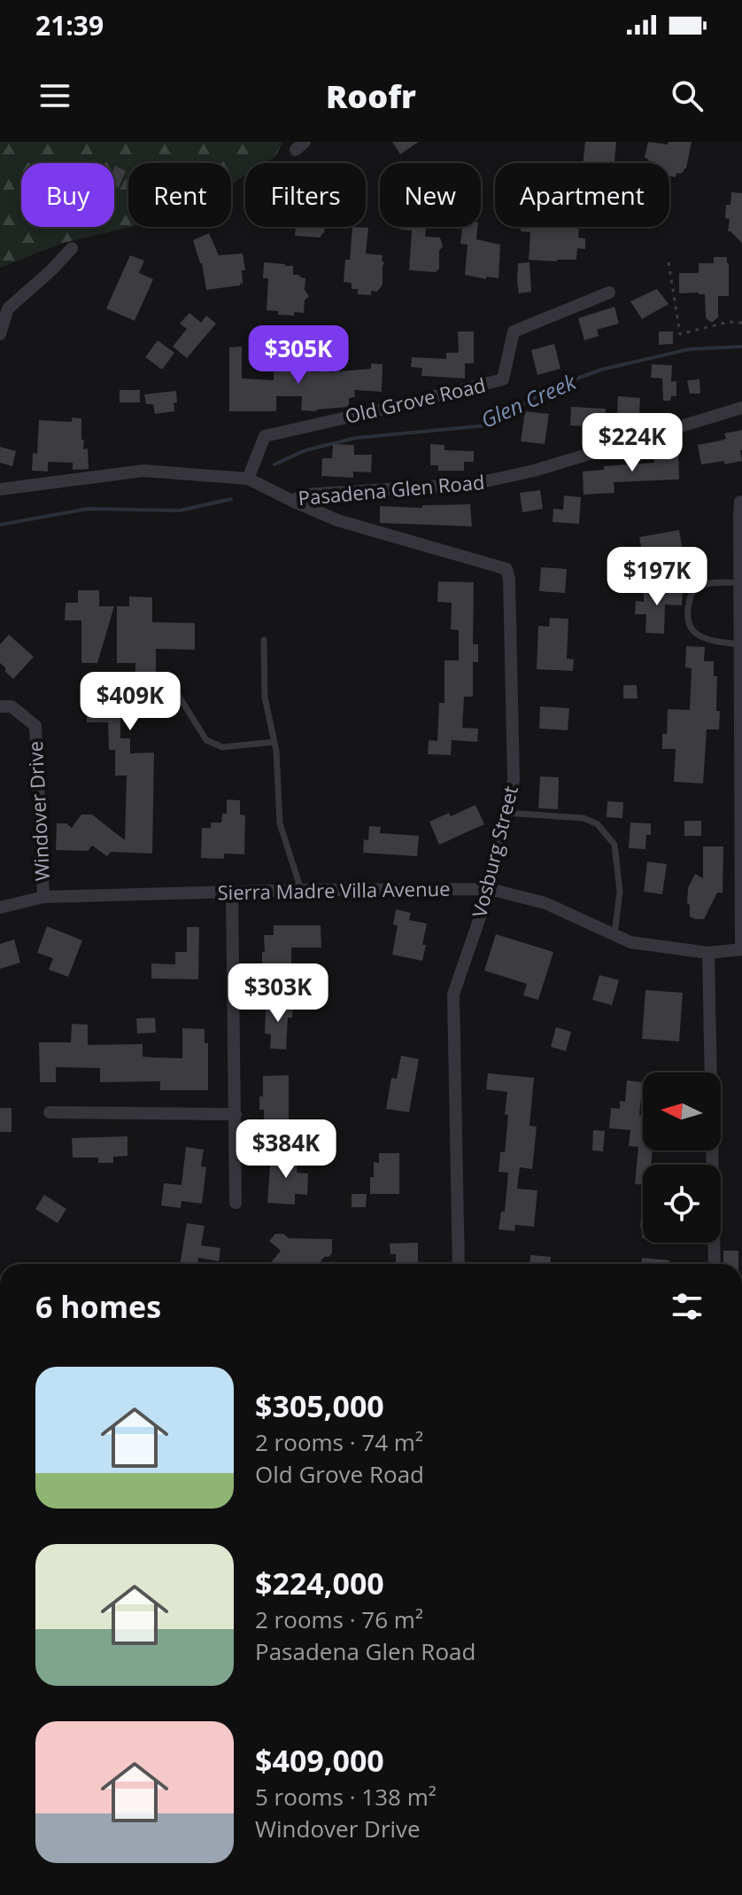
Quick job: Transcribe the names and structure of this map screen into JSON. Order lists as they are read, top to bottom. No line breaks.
{"streets":{"street":["Old Grove Road","Pasadena Glen Road","Windover Drive","Vosburg Street","Sierra Madre Villa Avenue"]},"crossings":[["Old Grove Road","Pasadena Glen Road"],["Pasadena Glen Road","Vosburg Street"],["Windover Drive","Sierra Madre Villa Avenue"],["Vosburg Street","Sierra Madre Villa Avenue"]],"water":["Glen Creek"],"north":"left","page":{"status":"21:39","header":"Roofr","chip":["Buy","Rent","Filters","New","Apartment"],"price":["$305K","$224K","$197K","$409K","$303K","$384K"],"heading":"6 homes","list":[{"name":"$305,000","note":"2 rooms · 74 m² · Old Grove Road"},{"name":"$224,000","note":"2 rooms · 76 m² · Pasadena Glen Road"},{"name":"$409,000","note":"5 rooms · 138 m² · Windover Drive"}]}}
